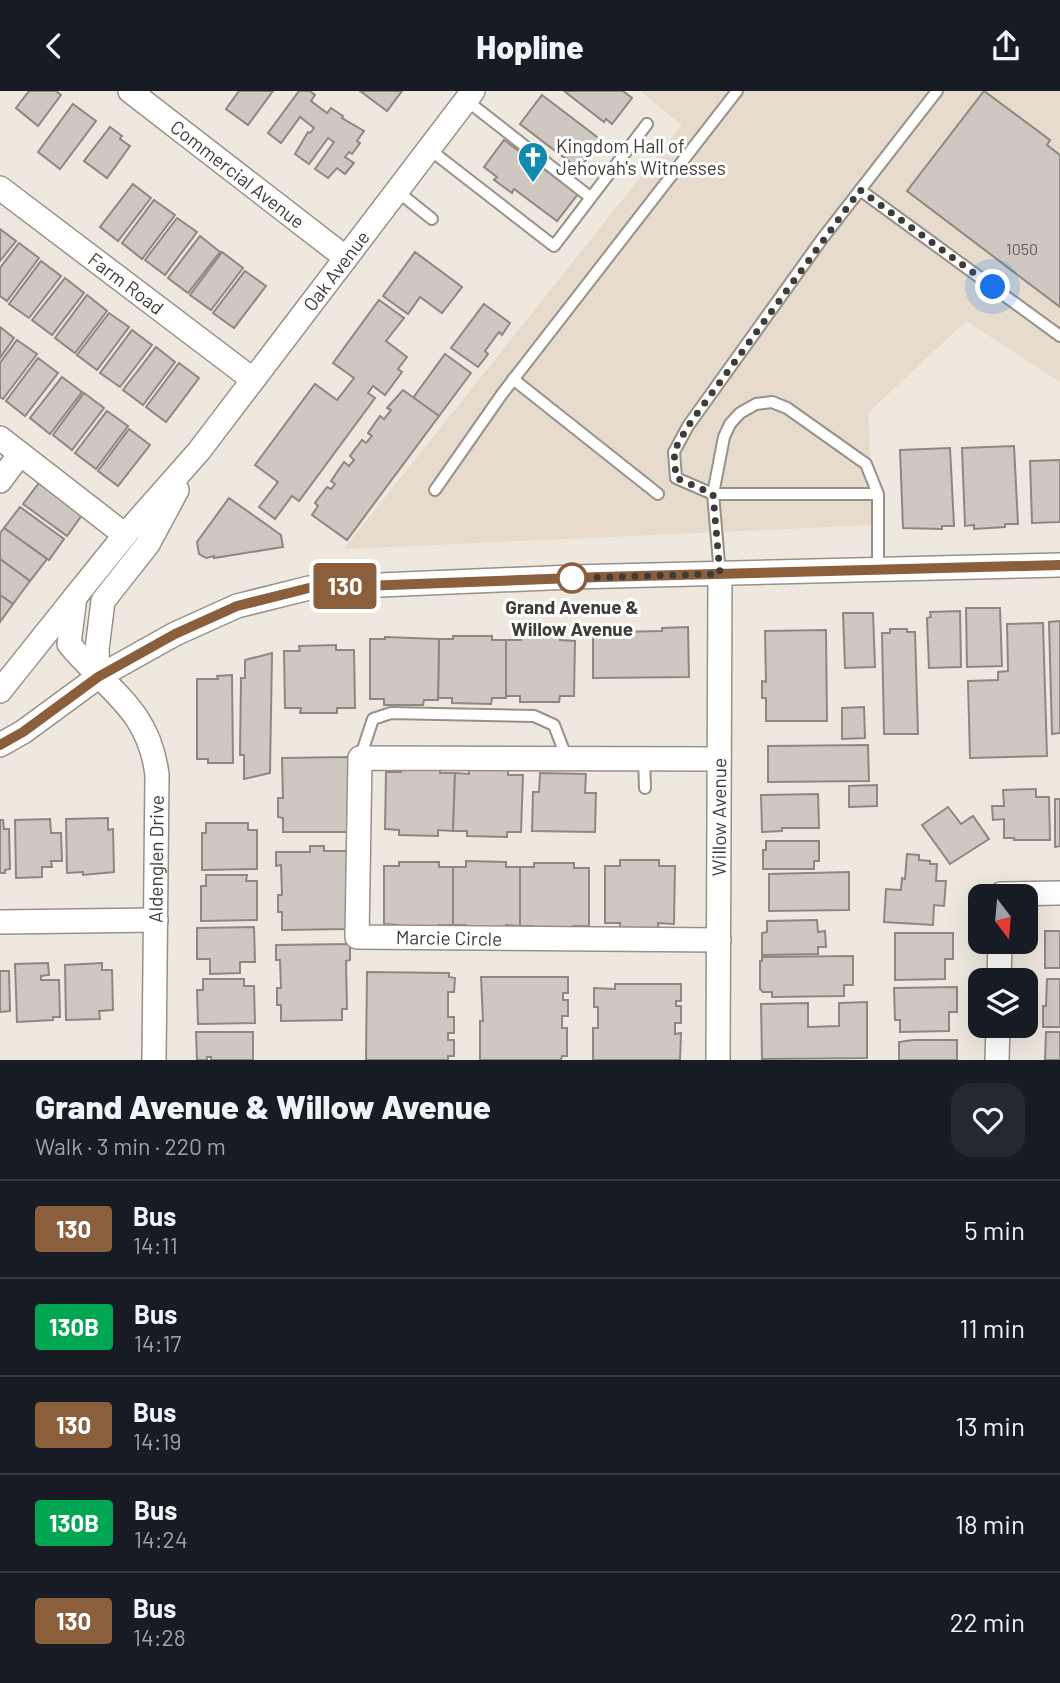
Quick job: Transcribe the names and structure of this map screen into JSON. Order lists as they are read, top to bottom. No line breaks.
{"streets":{"street":["Commercial Avenue","Oak Avenue","Farm Road","Willow Avenue","Aldenglen Drive","Marcie Circle"]},"crossings":[["Commercial Avenue","Oak Avenue"],["Oak Avenue","Farm Road"],["Oak Avenue","Aldenglen Drive"],["Willow Avenue","Marcie Circle"]],"places":{"church":["Kingdom Hall of Jehovah's Witnesses"],"other":["Grand Avenue & Willow Avenue"]},"lines":["bus line 130"],"house_numbers":["1050"],"north":"bottom","page":{"header":"Hopline","on_map":"130","heading":["Grand Avenue & Willow Avenue","Walk · 3 min · 220 m"],"list":[{"mark":"130","name":"Bus","note":"14:11","value":"5 min"},{"mark":"130B","name":"Bus","note":"14:17","value":"11 min"},{"mark":"130","name":"Bus","note":"14:19","value":"13 min"},{"mark":"130B","name":"Bus","note":"14:24","value":"18 min"},{"mark":"130","name":"Bus","note":"14:28","value":"22 min"}]}}
